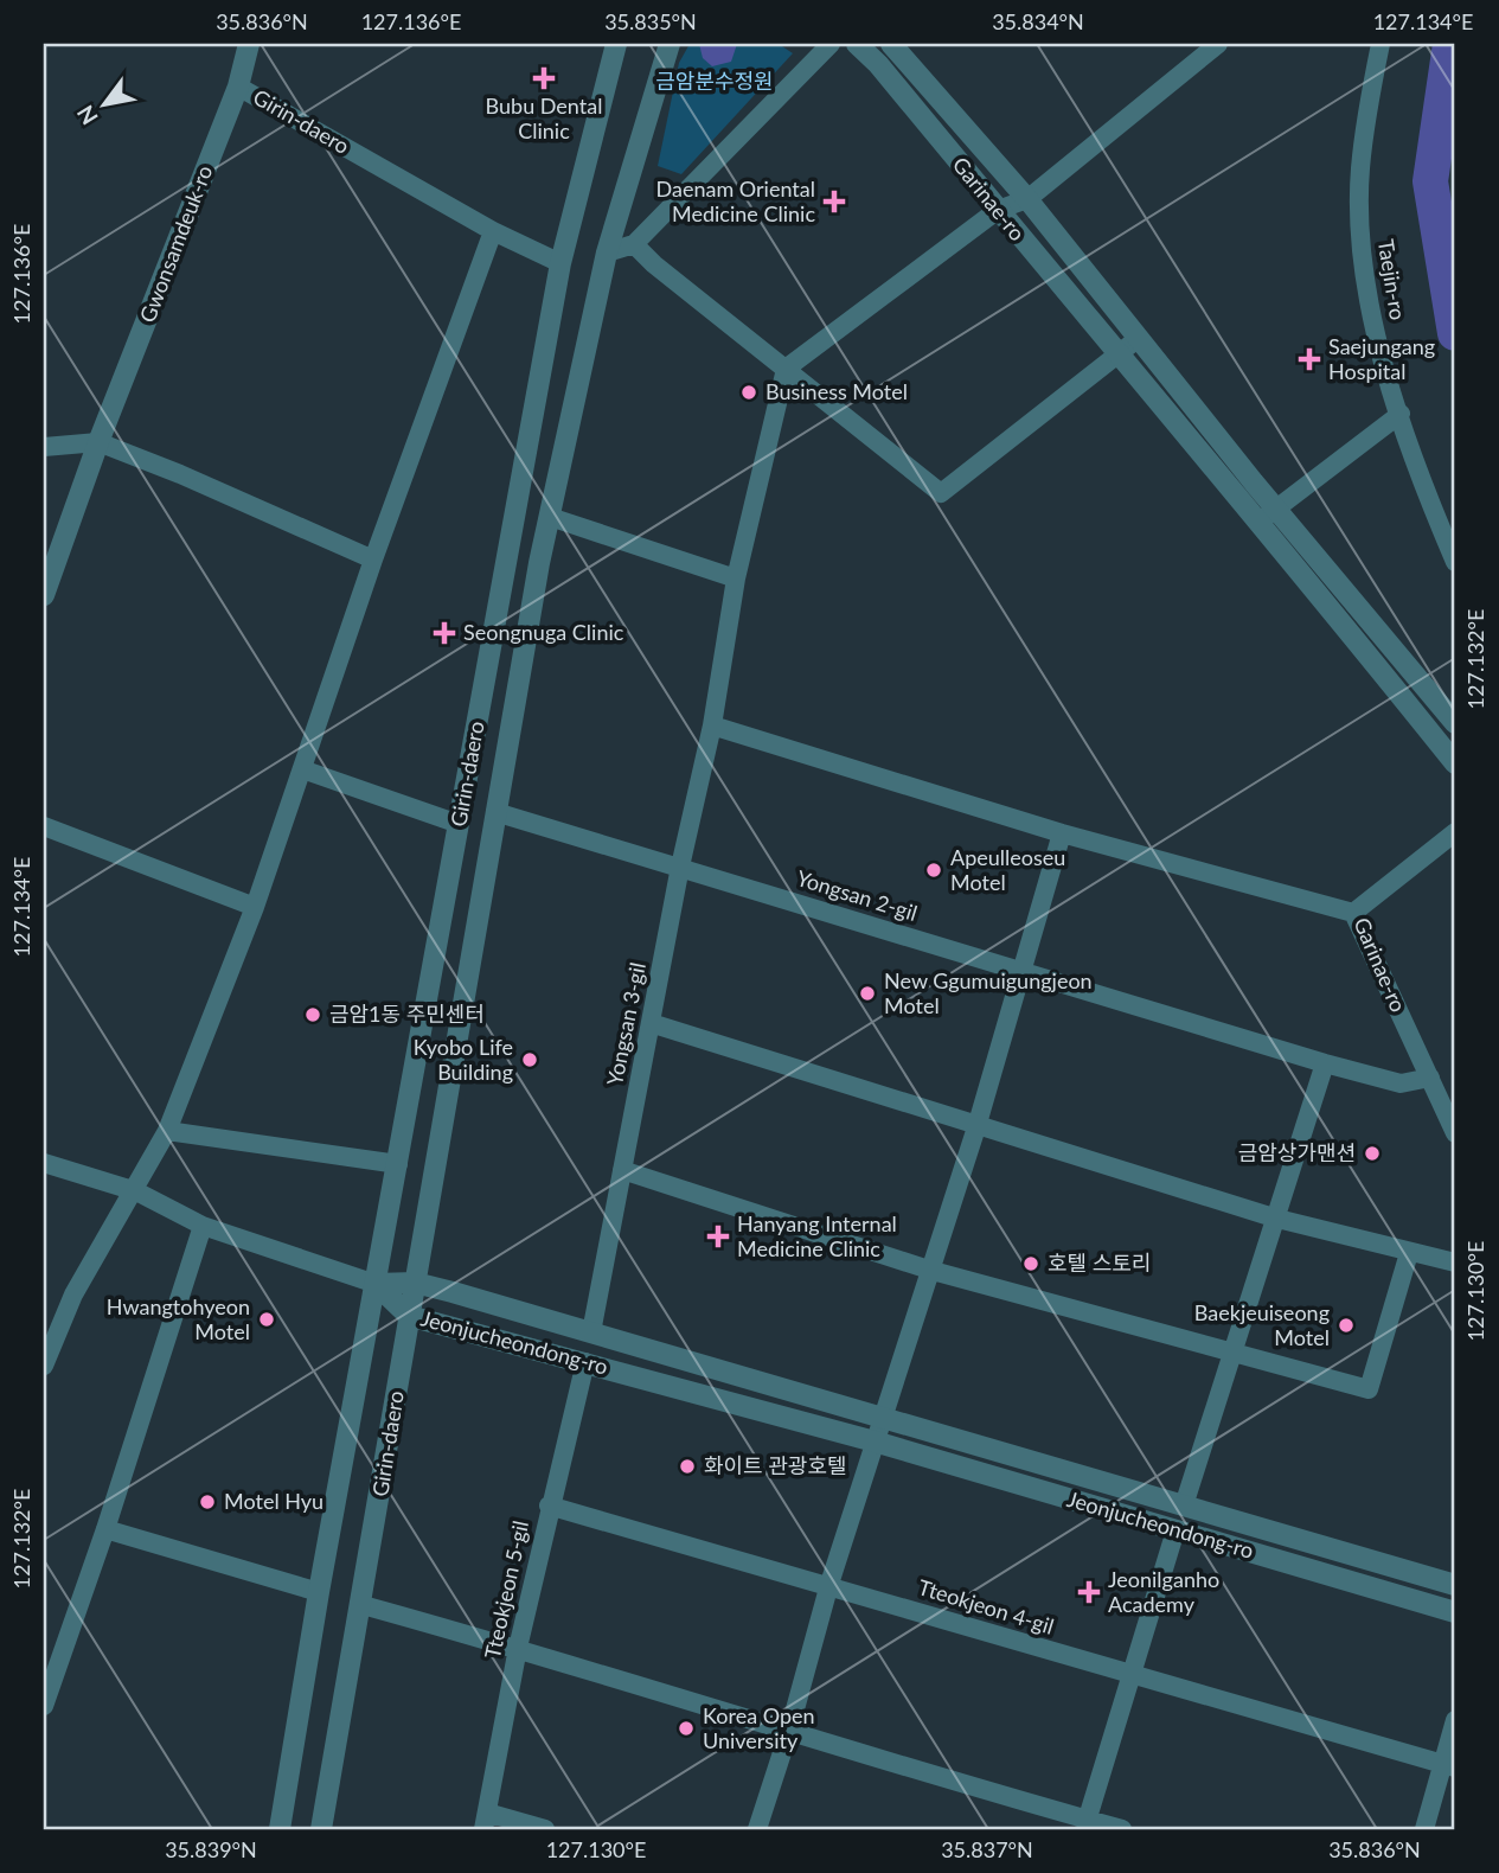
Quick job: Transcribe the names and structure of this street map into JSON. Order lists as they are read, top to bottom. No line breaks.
{"streets":{"street":["Girin-daero","Garinae-ro","Gwonsamdeuk-ro","Taejin-ro","Yongsan 2-gil","Yongsan 3-gil","Jeonjucheondong-ro","Tteokjeon 5-gil","Tteokjeon 4-gil"]},"crossings":[["Girin-daero","Gwonsamdeuk-ro"],["Girin-daero","Yongsan 2-gil"],["Girin-daero","Yongsan 3-gil"],["Girin-daero","Jeonjucheondong-ro"],["Garinae-ro","Yongsan 2-gil"],["Yongsan 2-gil","Yongsan 3-gil"],["Yongsan 3-gil","Jeonjucheondong-ro"],["Jeonjucheondong-ro","Tteokjeon 5-gil"],["Tteokjeon 5-gil","Tteokjeon 4-gil"]],"parks":["금암분수정원"],"places":{"health":["Bubu Dental Clinic","Daenam Oriental Medicine Clinic","Saejungang Hospital","Seongnuga Clinic","Hanyang Internal Medicine Clinic","Jeonilganho Academy"],"other":["Business Motel","Apeulleoseu Motel","New Ggumuigungjeon Motel","금암1동 주민센터","Kyobo Life Building","금암상가맨션","호텔 스토리","Hwangtohyeon Motel","Baekjeuiseong Motel","화이트 관광호텔","Motel Hyu","Korea Open University"]},"north":"bottom left","coordinates":["35.836°N","127.136°E","35.835°N","35.834°N","127.134°E","127.132°E","127.130°E","35.839°N","35.837°N"]}
